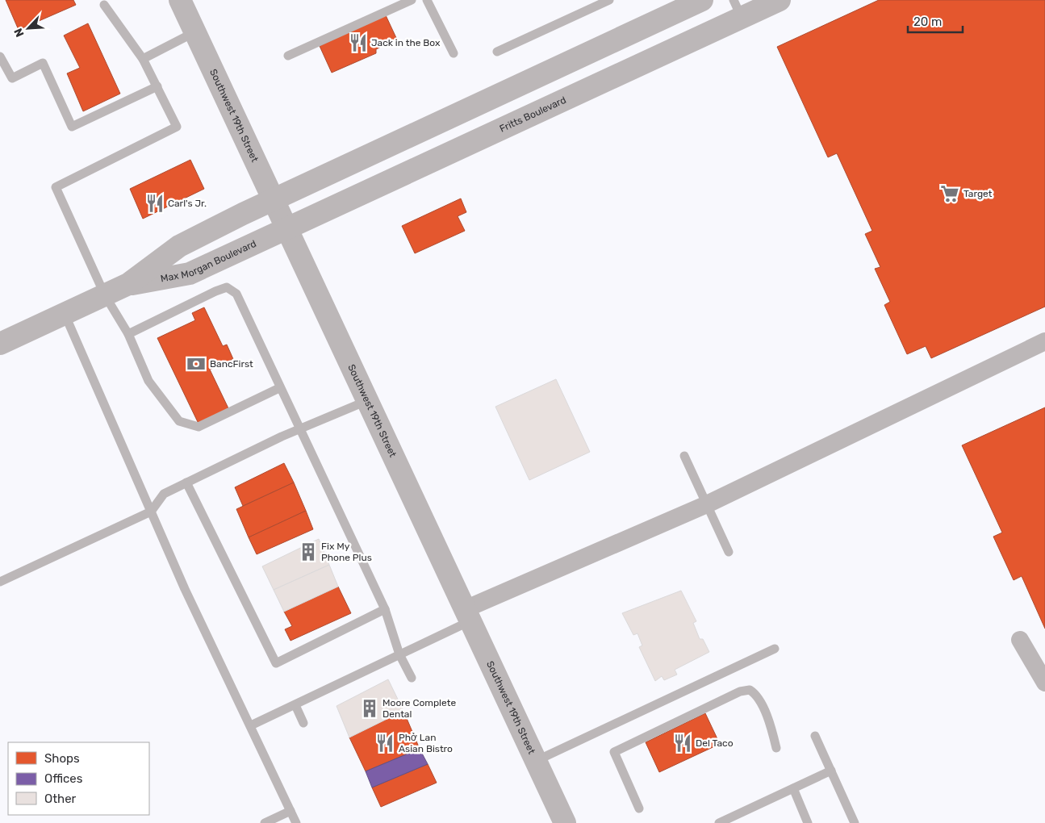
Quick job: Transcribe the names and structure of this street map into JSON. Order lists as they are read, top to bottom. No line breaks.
{"streets":{"street":["Fritts Boulevard","Southwest 19th Street","Max Morgan Boulevard"]},"crossings":[["Fritts Boulevard","Southwest 19th Street"],["Fritts Boulevard","Max Morgan Boulevard"],["Southwest 19th Street","Max Morgan Boulevard"]],"places":{"restaurant":["Jack in the Box","Carl's Jr.","Phở Lan Asian Bistro","Del Taco"],"supermarket":["Target"],"bank":["BancFirst"],"building":["Fix My Phone Plus","Moore Complete Dental"]},"legend":["Shops","Offices","Other"],"scale_bar":"20 m","north":"bottom left"}
